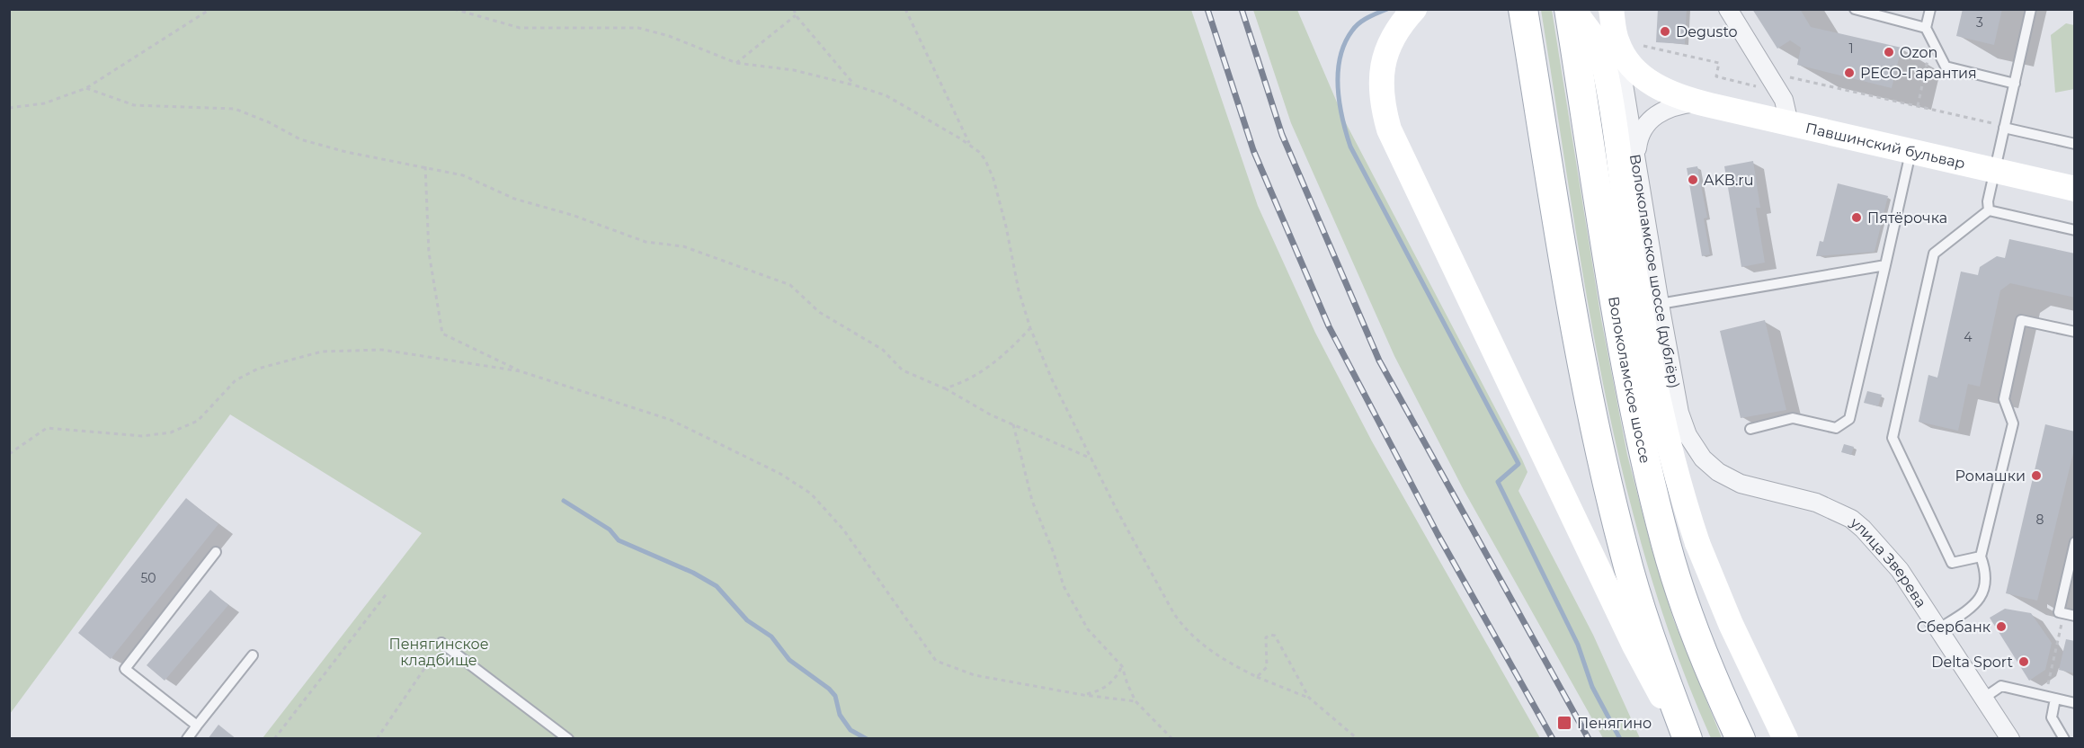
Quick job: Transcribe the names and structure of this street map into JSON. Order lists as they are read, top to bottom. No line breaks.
{"streets":{"main road":["Павшинский бульвар","Волоколамское шоссе (дублёр)","Волоколамское шоссе"],"street":["улица Зверева"]},"crossings":[["Павшинский бульвар","Волоколамское шоссе (дублёр)"],["Волоколамское шоссе (дублёр)","улица Зверева"]],"parks":["Пенягинское кладбище"],"places":{"other":["Degusto","Ozon","РЕСО-Гарантия","AKB.ru","Пятёрочка","Ромашки","Сбербанк","Delta Sport"],"transit":["Пенягино"]},"house_numbers":["3","1","4","8","50"]}
